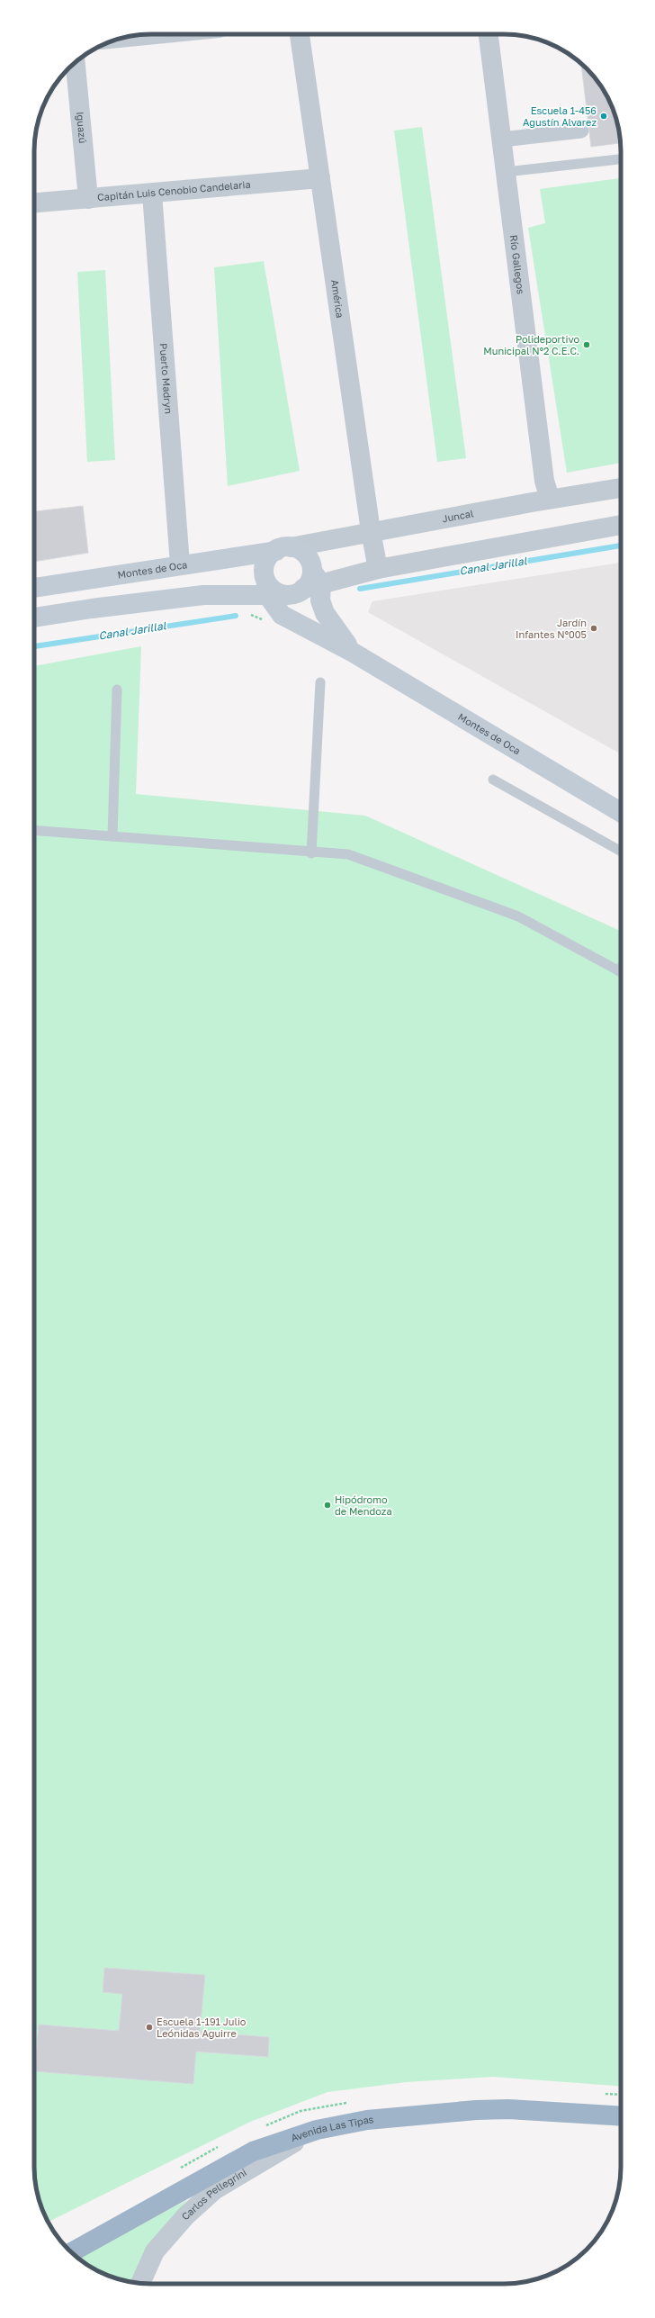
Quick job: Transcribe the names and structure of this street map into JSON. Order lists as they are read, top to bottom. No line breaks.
{"streets":{"highway":["Avenida Las Tipas"],"main road":["Montes de Oca"],"street":["Iguazú","Capitán Luis Cenobio Candelaria","Río Gallegos","América","Puerto Madryn","Juncal","Carlos Pellegrini"]},"crossings":[["Iguazú","Capitán Luis Cenobio Candelaria"],["Capitán Luis Cenobio Candelaria","América"],["Capitán Luis Cenobio Candelaria","Puerto Madryn"],["Río Gallegos","Juncal"],["América","Juncal"],["Puerto Madryn","Montes de Oca"],["Juncal","Montes de Oca"],["Avenida Las Tipas","Carlos Pellegrini"]],"water":["Canal Jarillal"],"places":["Escuela 1-456 Agustín Alvarez","Polideportivo Municipal N°2 C.E.C.","Jardín Infantes N°005","Hipódromo de Mendoza","Escuela 1-191 Julio Leónidas Aguirre"]}
